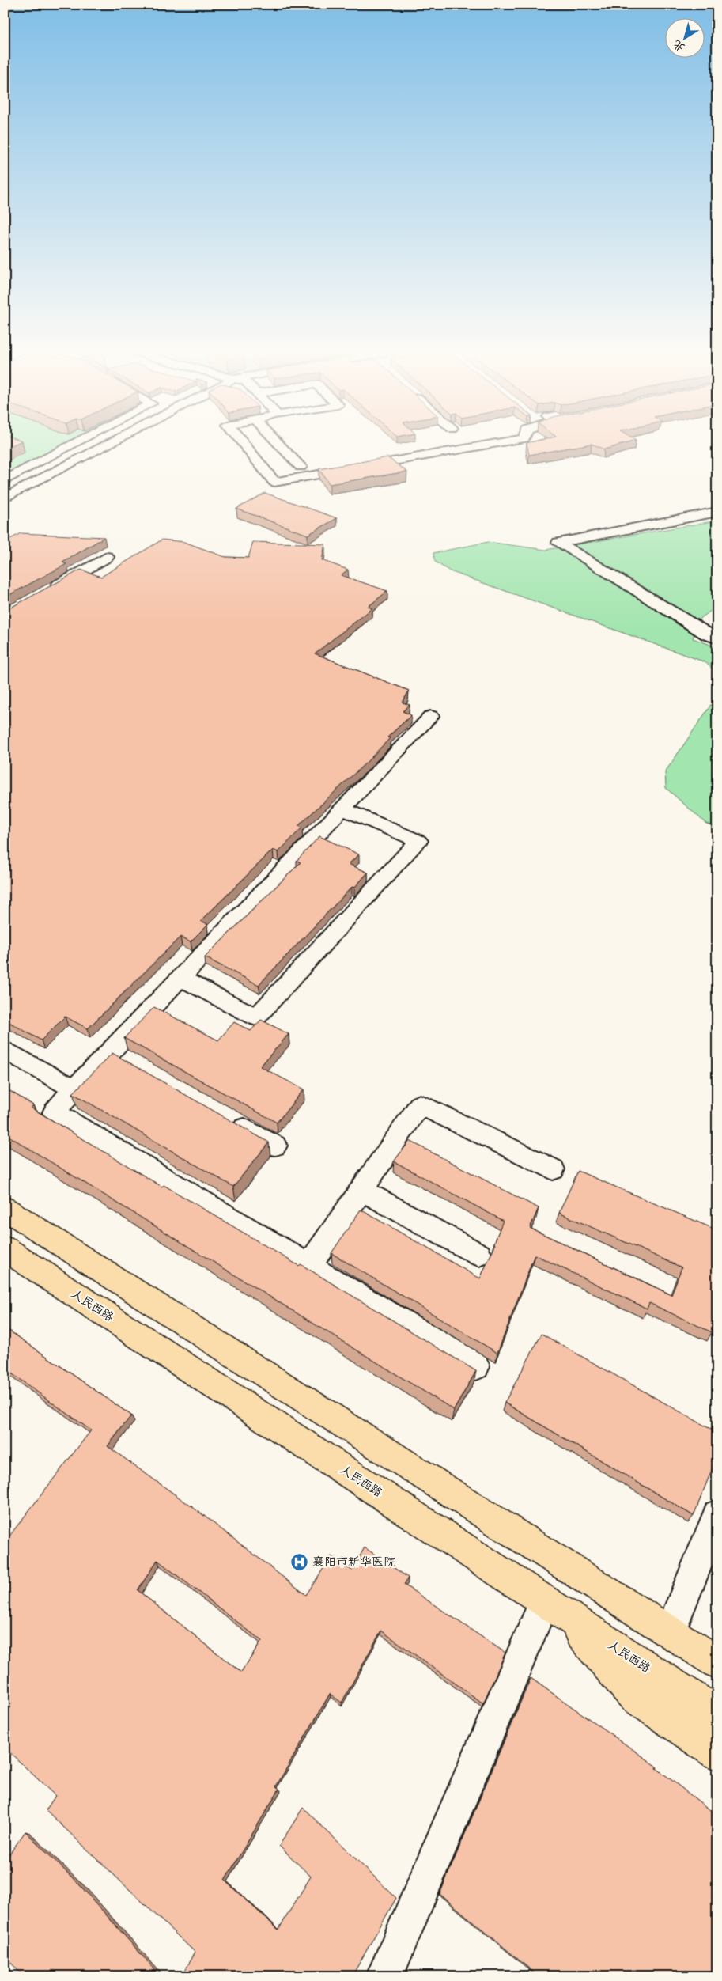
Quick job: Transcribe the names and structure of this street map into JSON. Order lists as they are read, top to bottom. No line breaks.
{"streets":{"main road":["人民西路"]},"places":{"hospital":["襄阳市新华医院"]},"north":"bottom left"}
